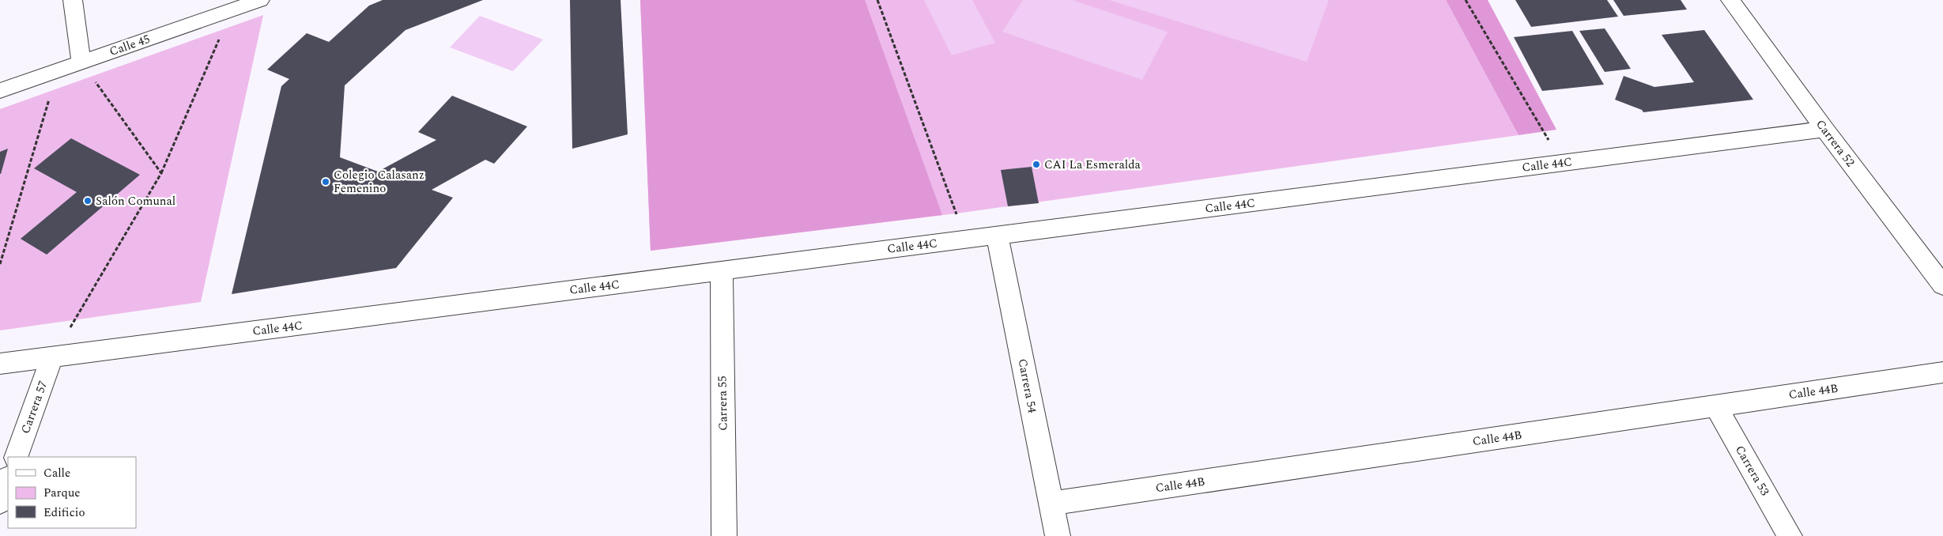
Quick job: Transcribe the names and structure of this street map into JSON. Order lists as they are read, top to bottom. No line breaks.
{"streets":{"street":["Calle 45","Carrera 52","Calle 44C","Carrera 54","Calle 44B","Carrera 55","Carrera 57","Carrera 53"]},"crossings":[["Carrera 52","Calle 44C"],["Calle 44C","Carrera 54"],["Calle 44C","Carrera 55"],["Calle 44C","Carrera 57"],["Carrera 54","Calle 44B"],["Calle 44B","Carrera 53"]],"places":["CAI La Esmeralda","Colegio Calasanz Femenino","Salón Comunal"],"legend":["Calle","Parque","Edificio"]}
